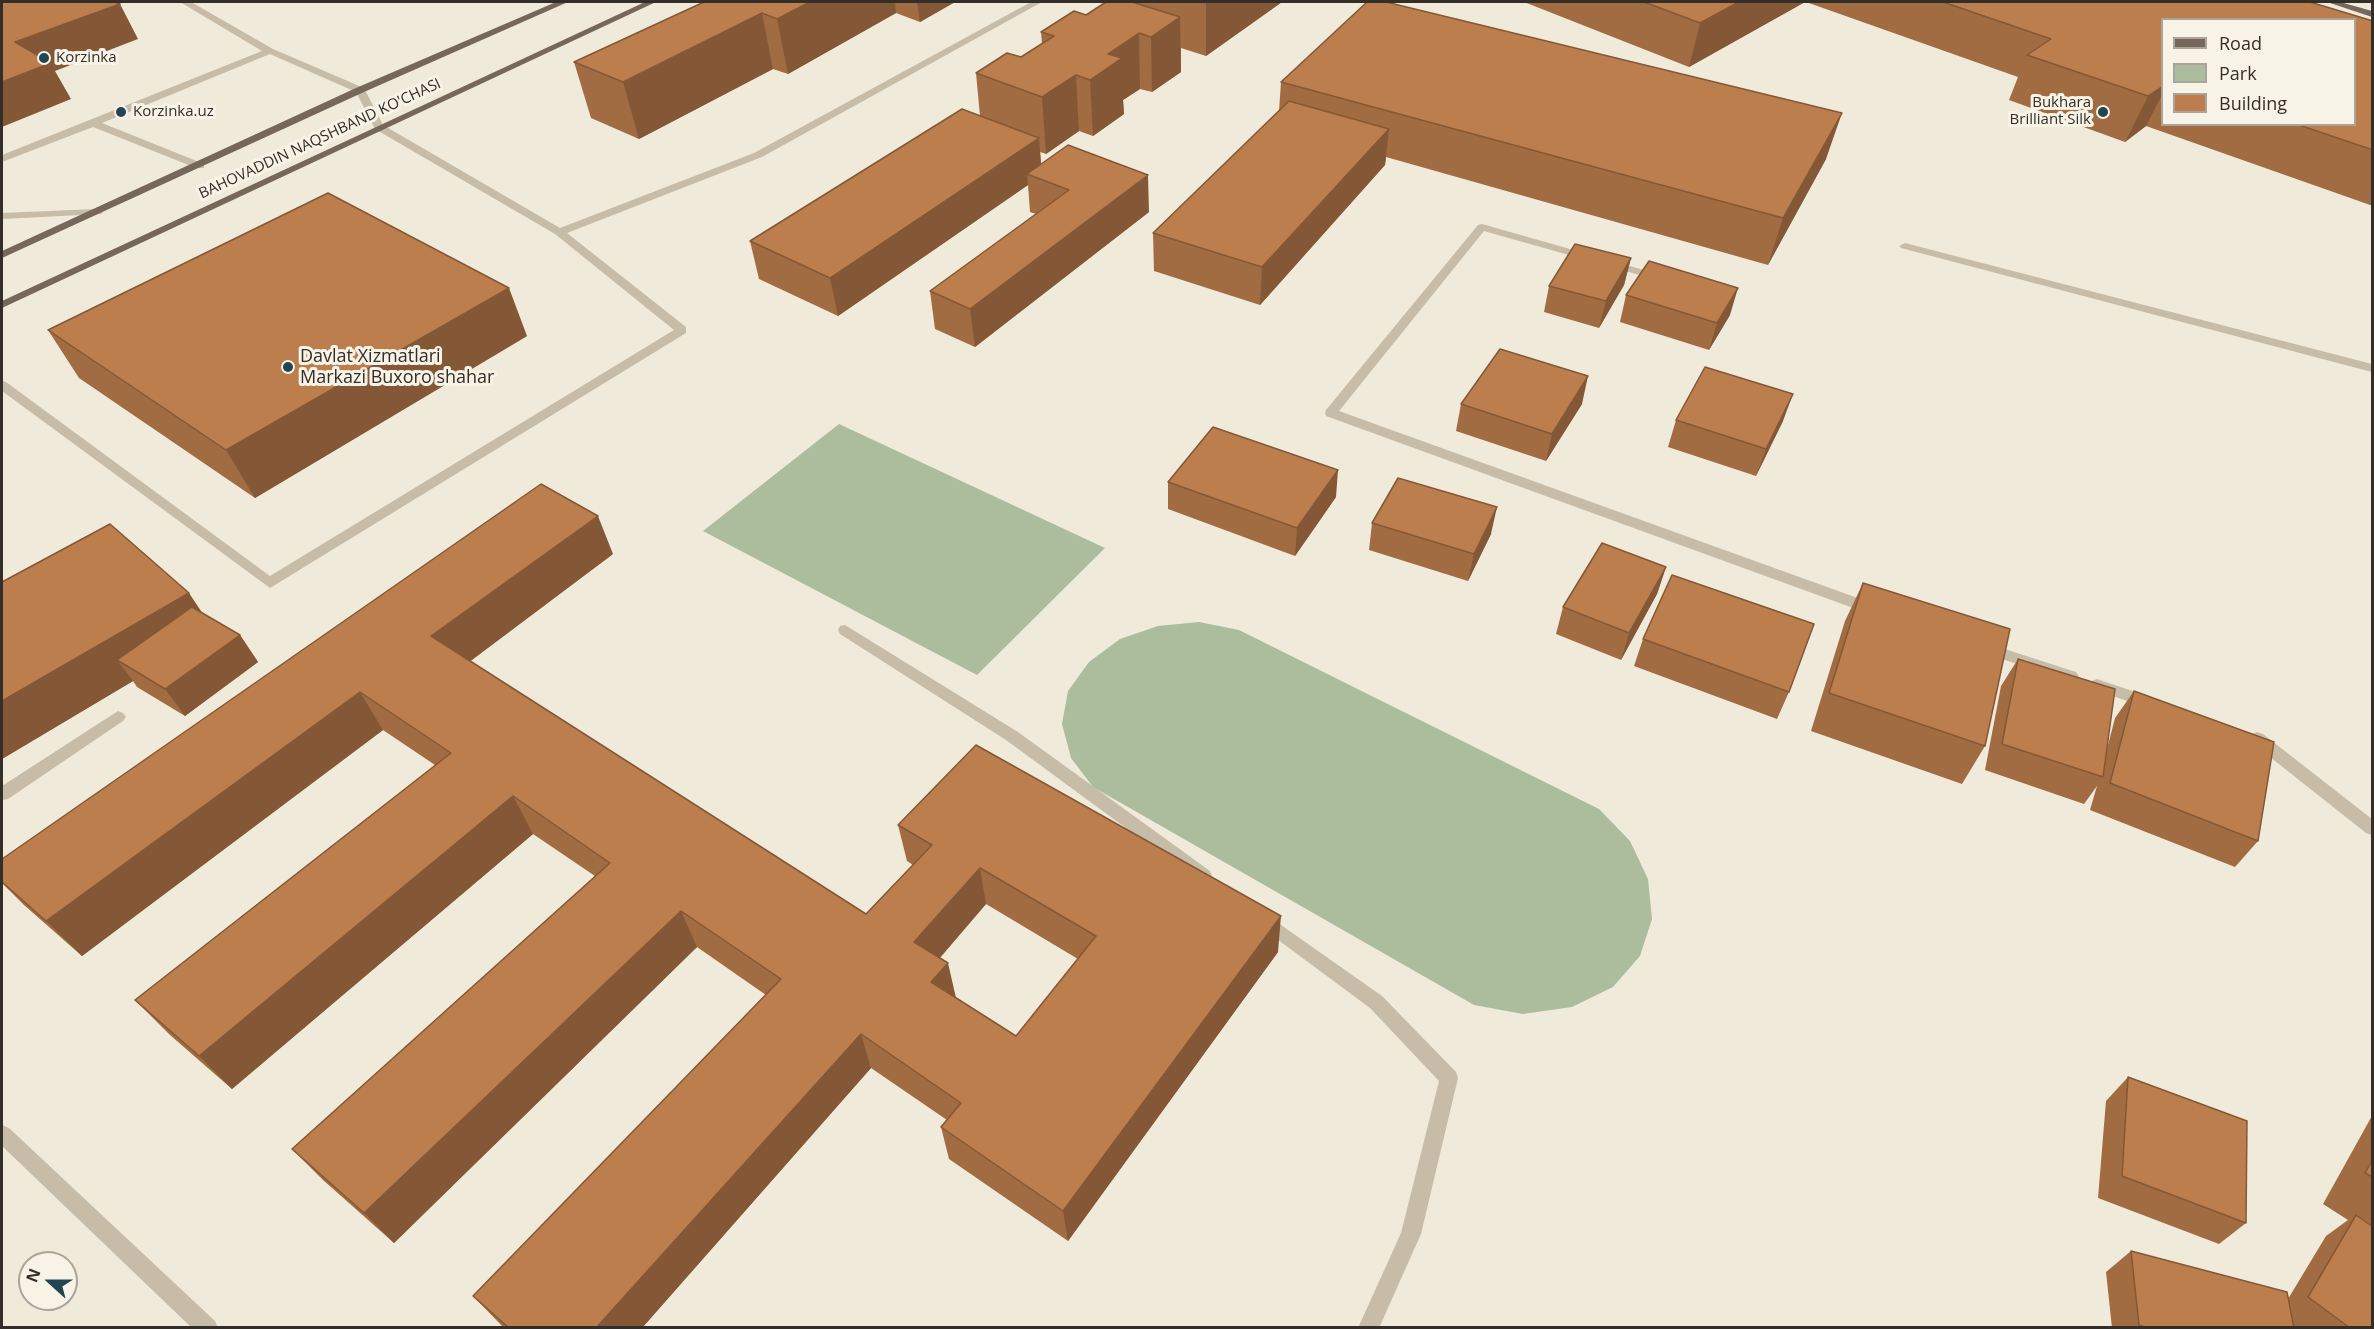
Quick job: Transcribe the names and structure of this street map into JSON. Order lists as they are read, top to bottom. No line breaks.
{"streets":{"main road":["BAHOVADDIN NAQSHBAND KO'CHASI"]},"places":["Korzinka","Korzinka.uz","Bukhara Brilliant Silk","Davlat Xizmatlari Markazi Buxoro shahar"],"legend":["Road","Park","Building"],"north":"left"}
